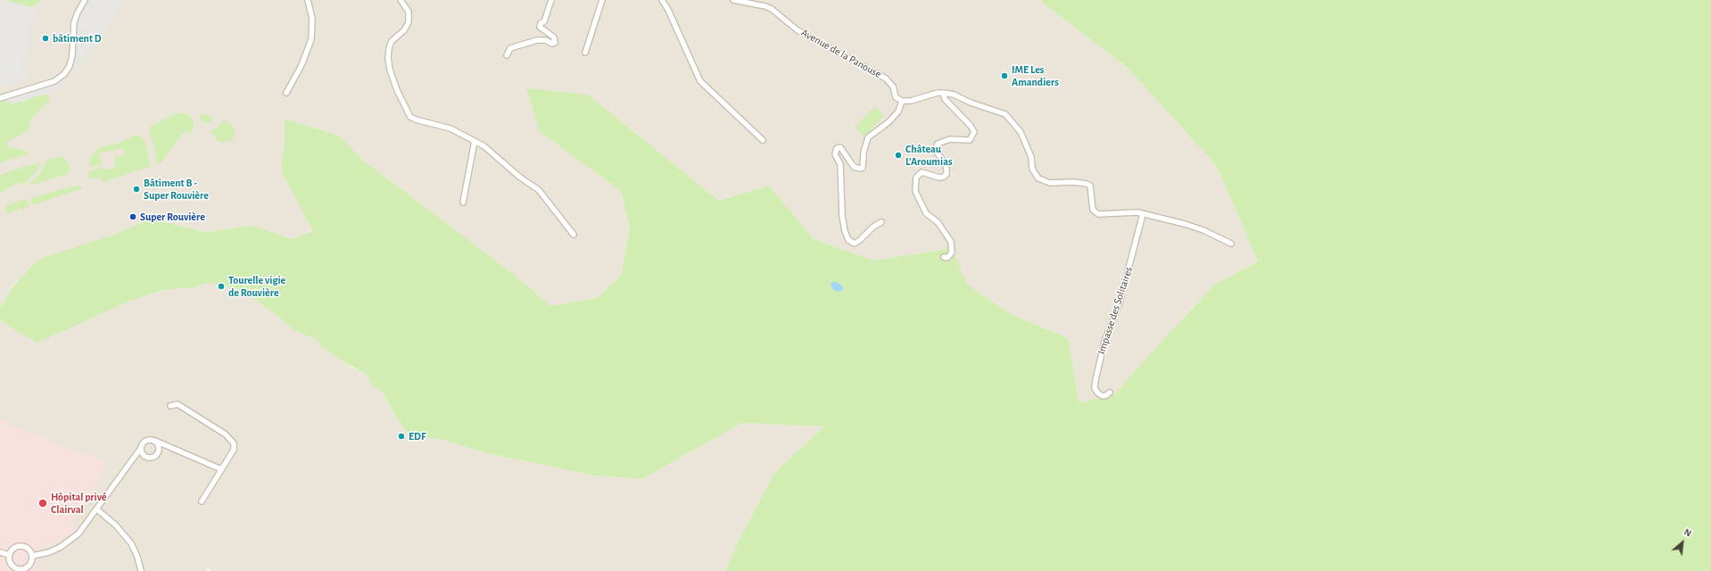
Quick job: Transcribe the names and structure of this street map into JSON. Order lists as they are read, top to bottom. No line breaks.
{"streets":{"street":["Avenue de la Panouse","Impasse des Solitaires"]},"places":["bâtiment D","IME Les Amandiers","Château L'Aroumias","Bâtiment B - Super Rouvière","Super Rouvière","Tourelle vigie de Rouvière","EDF","Hôpital privé Clairval"],"north":"top right"}
